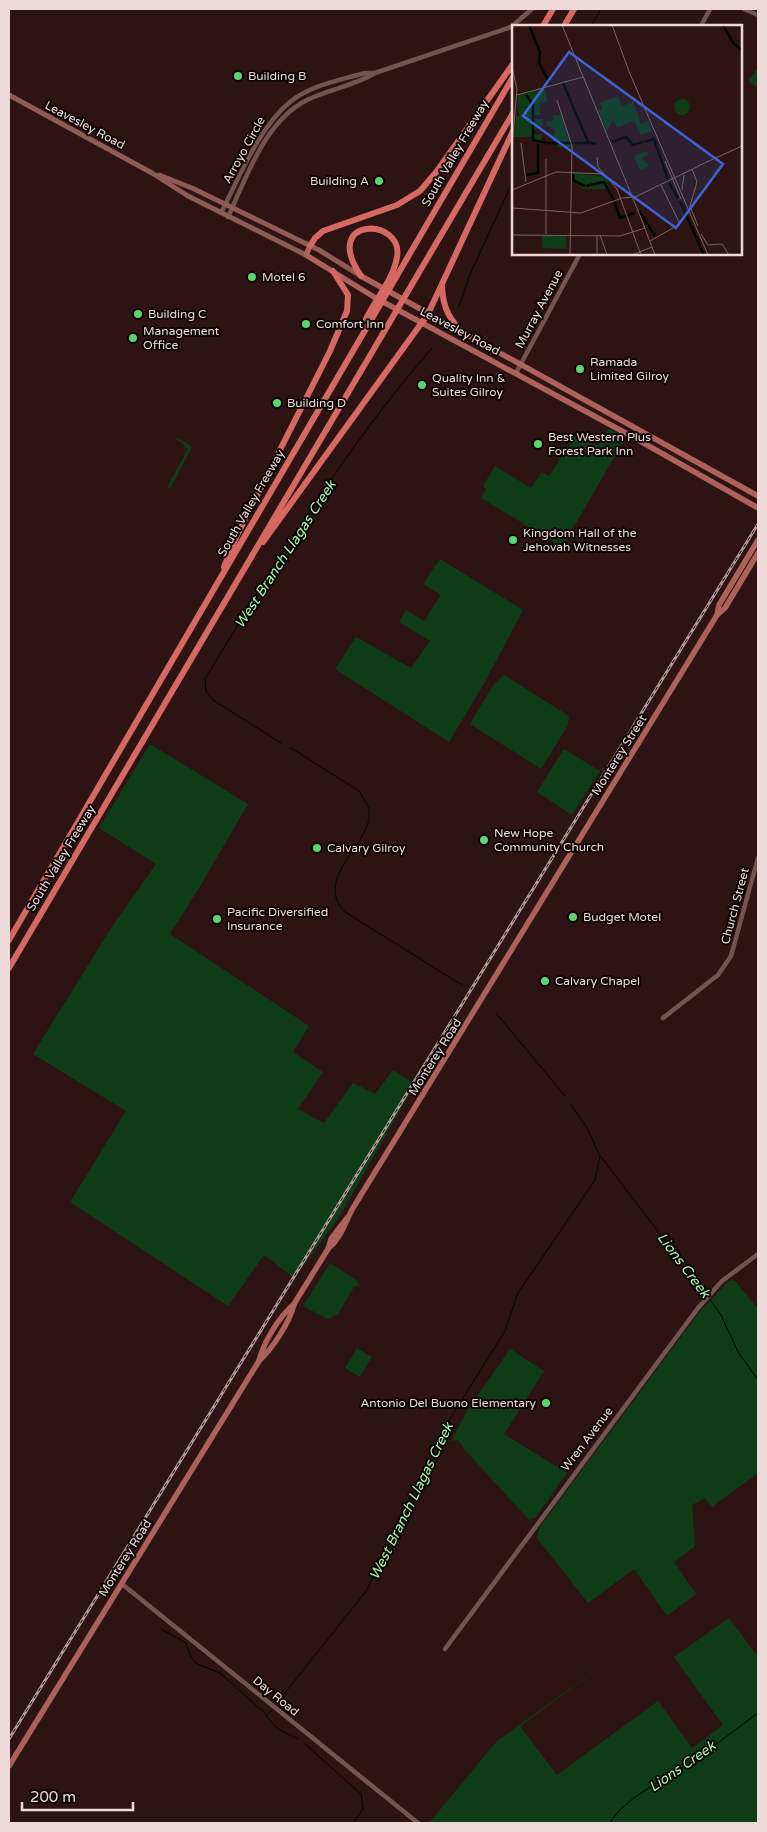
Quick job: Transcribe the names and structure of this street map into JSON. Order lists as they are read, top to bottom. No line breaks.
{"streets":{"highway":["South Valley Freeway"],"main road":["Leavesley Road","Monterey Street","Monterey Road"],"street":["Arroyo Circle","Murray Avenue","Church Street","Wren Avenue","Day Road"]},"crossings":[["Leavesley Road","Arroyo Circle"],["Leavesley Road","Murray Avenue"],["Monterey Street","Monterey Road"],["Monterey Road","Day Road"]],"water":["West Branch Llagas Creek","Lions Creek"],"places":["Building B","Building A","Motel 6","Building C","Comfort Inn","Management Office","Ramada Limited Gilroy","Quality Inn & Suites Gilroy","Building D","Best Western Plus Forest Park Inn","Kingdom Hall of the Jehovah Witnesses","New Hope Community Church","Calvary Gilroy","Budget Motel","Pacific Diversified Insurance","Calvary Chapel","Antonio Del Buono Elementary"],"scale_bar":"200 m"}
